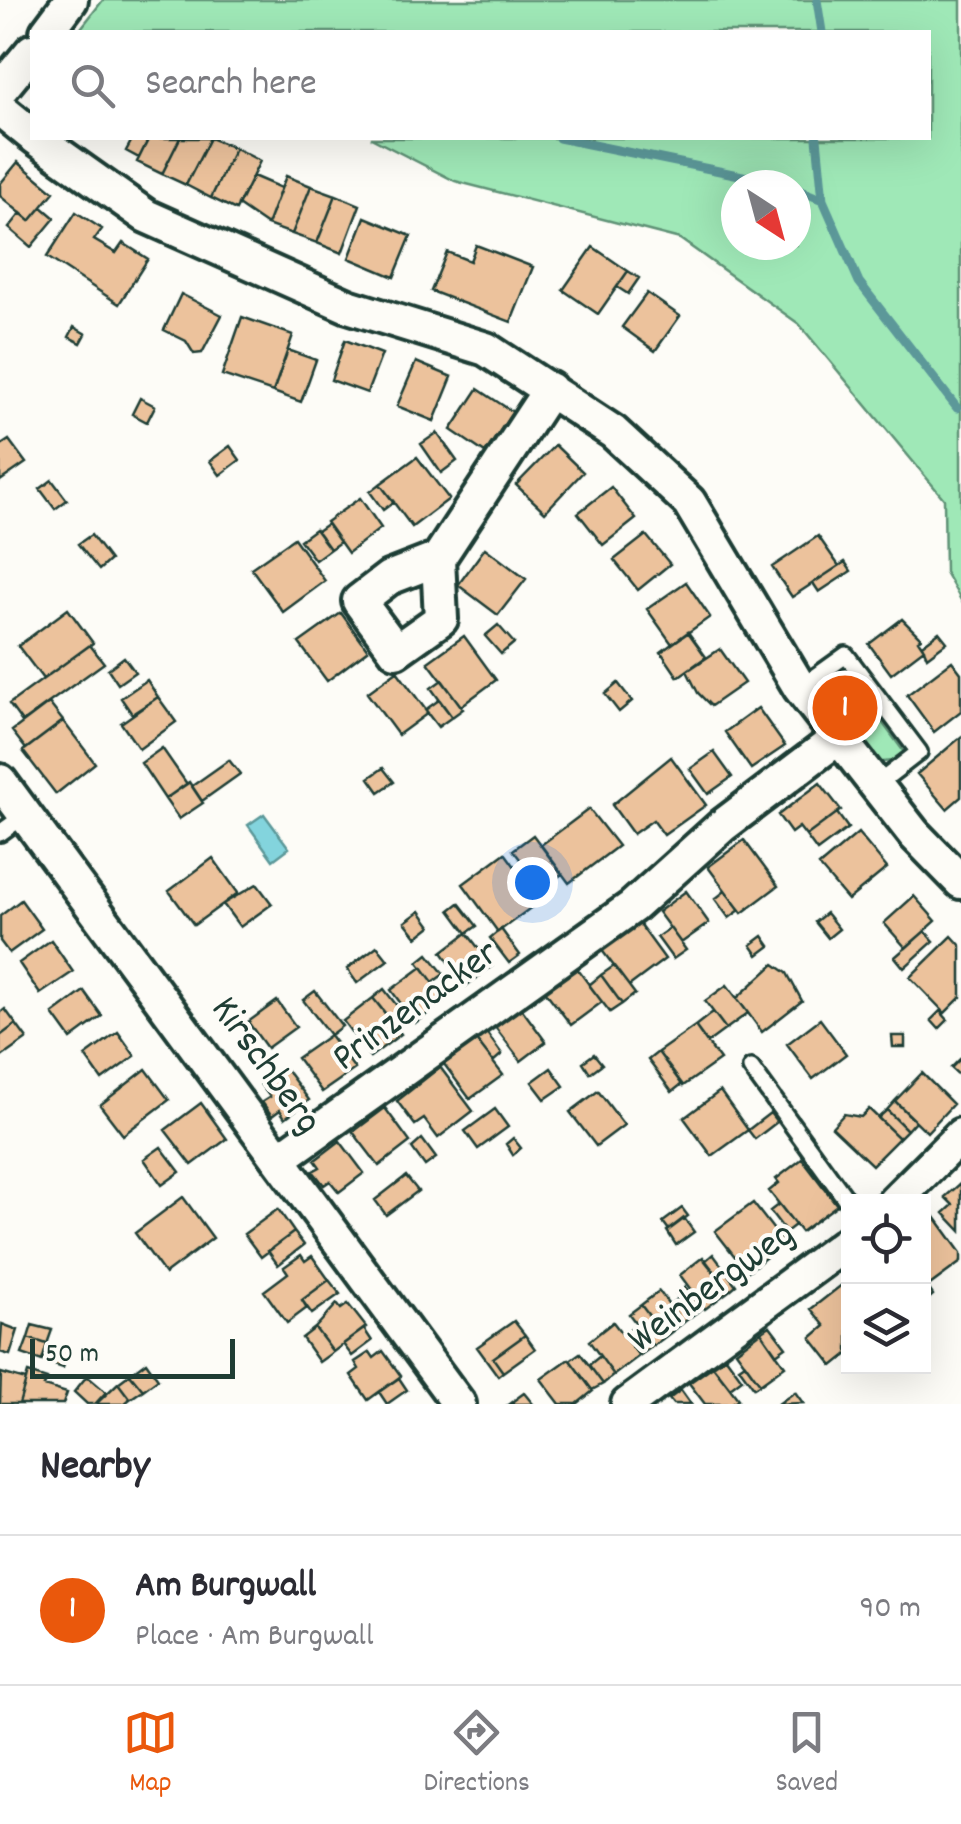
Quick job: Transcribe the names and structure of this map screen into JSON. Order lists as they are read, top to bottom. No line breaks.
{"streets":{"street":["Prinzenacker","Kirschberg","Weinbergweg"]},"crossings":[["Prinzenacker","Kirschberg"]],"scale_bar":"50 m","north":"bottom right","page":{"search":"Search here","pins":"1","scale":"50 m","heading":"Nearby","list":[{"mark":"1","name":"Am Burgwall","note":"Place · Am Burgwall","value":"90 m"}],"nav":["Map","Directions","Saved"]}}
